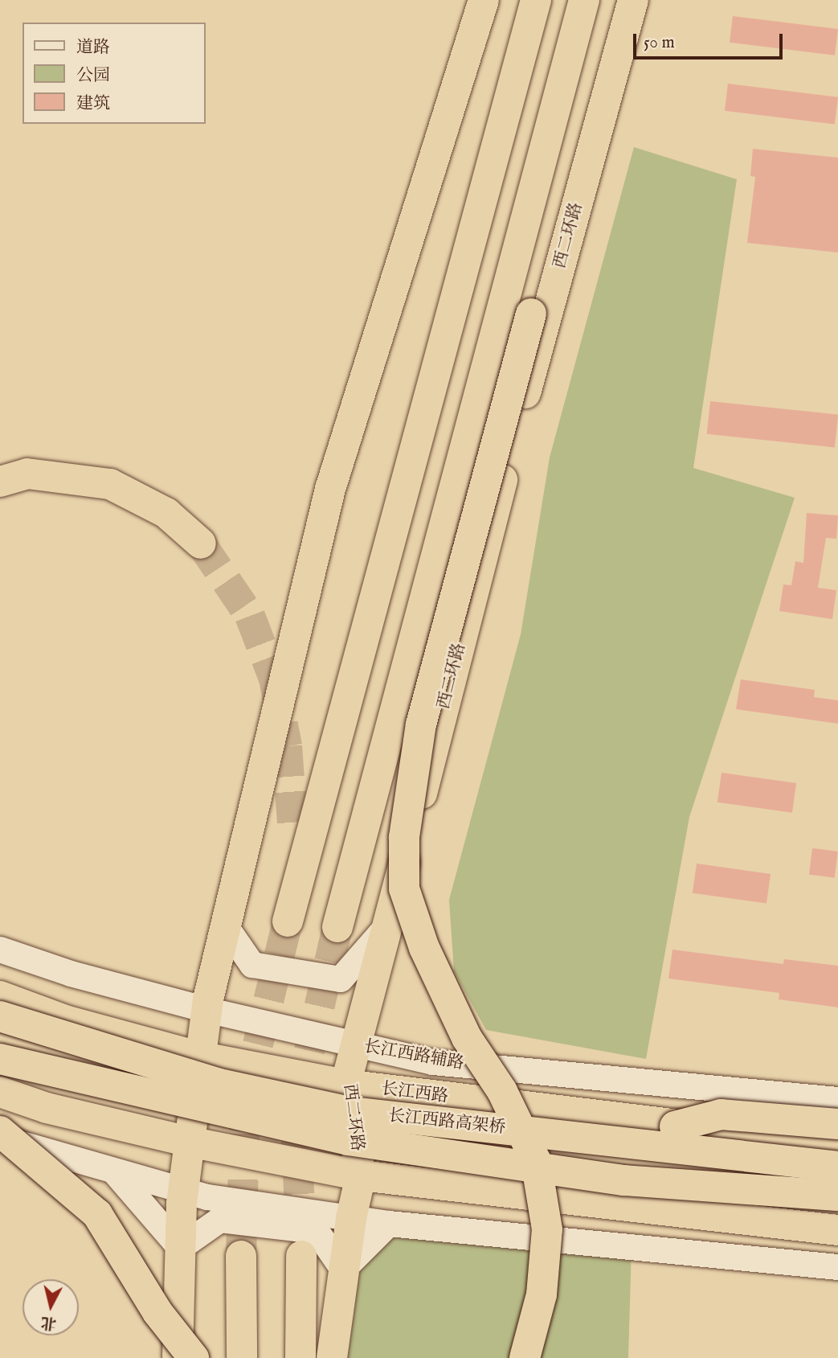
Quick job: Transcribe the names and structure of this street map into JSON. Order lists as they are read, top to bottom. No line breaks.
{"streets":{"highway":["西二环路","长江西路","长江西路高架桥"],"street":["长江西路辅路"]},"crossings":[["西二环路","长江西路辅路"],["西二环路","长江西路"]],"legend":["道路","公园","建筑"],"scale_bar":"50 m","north":"bottom"}
